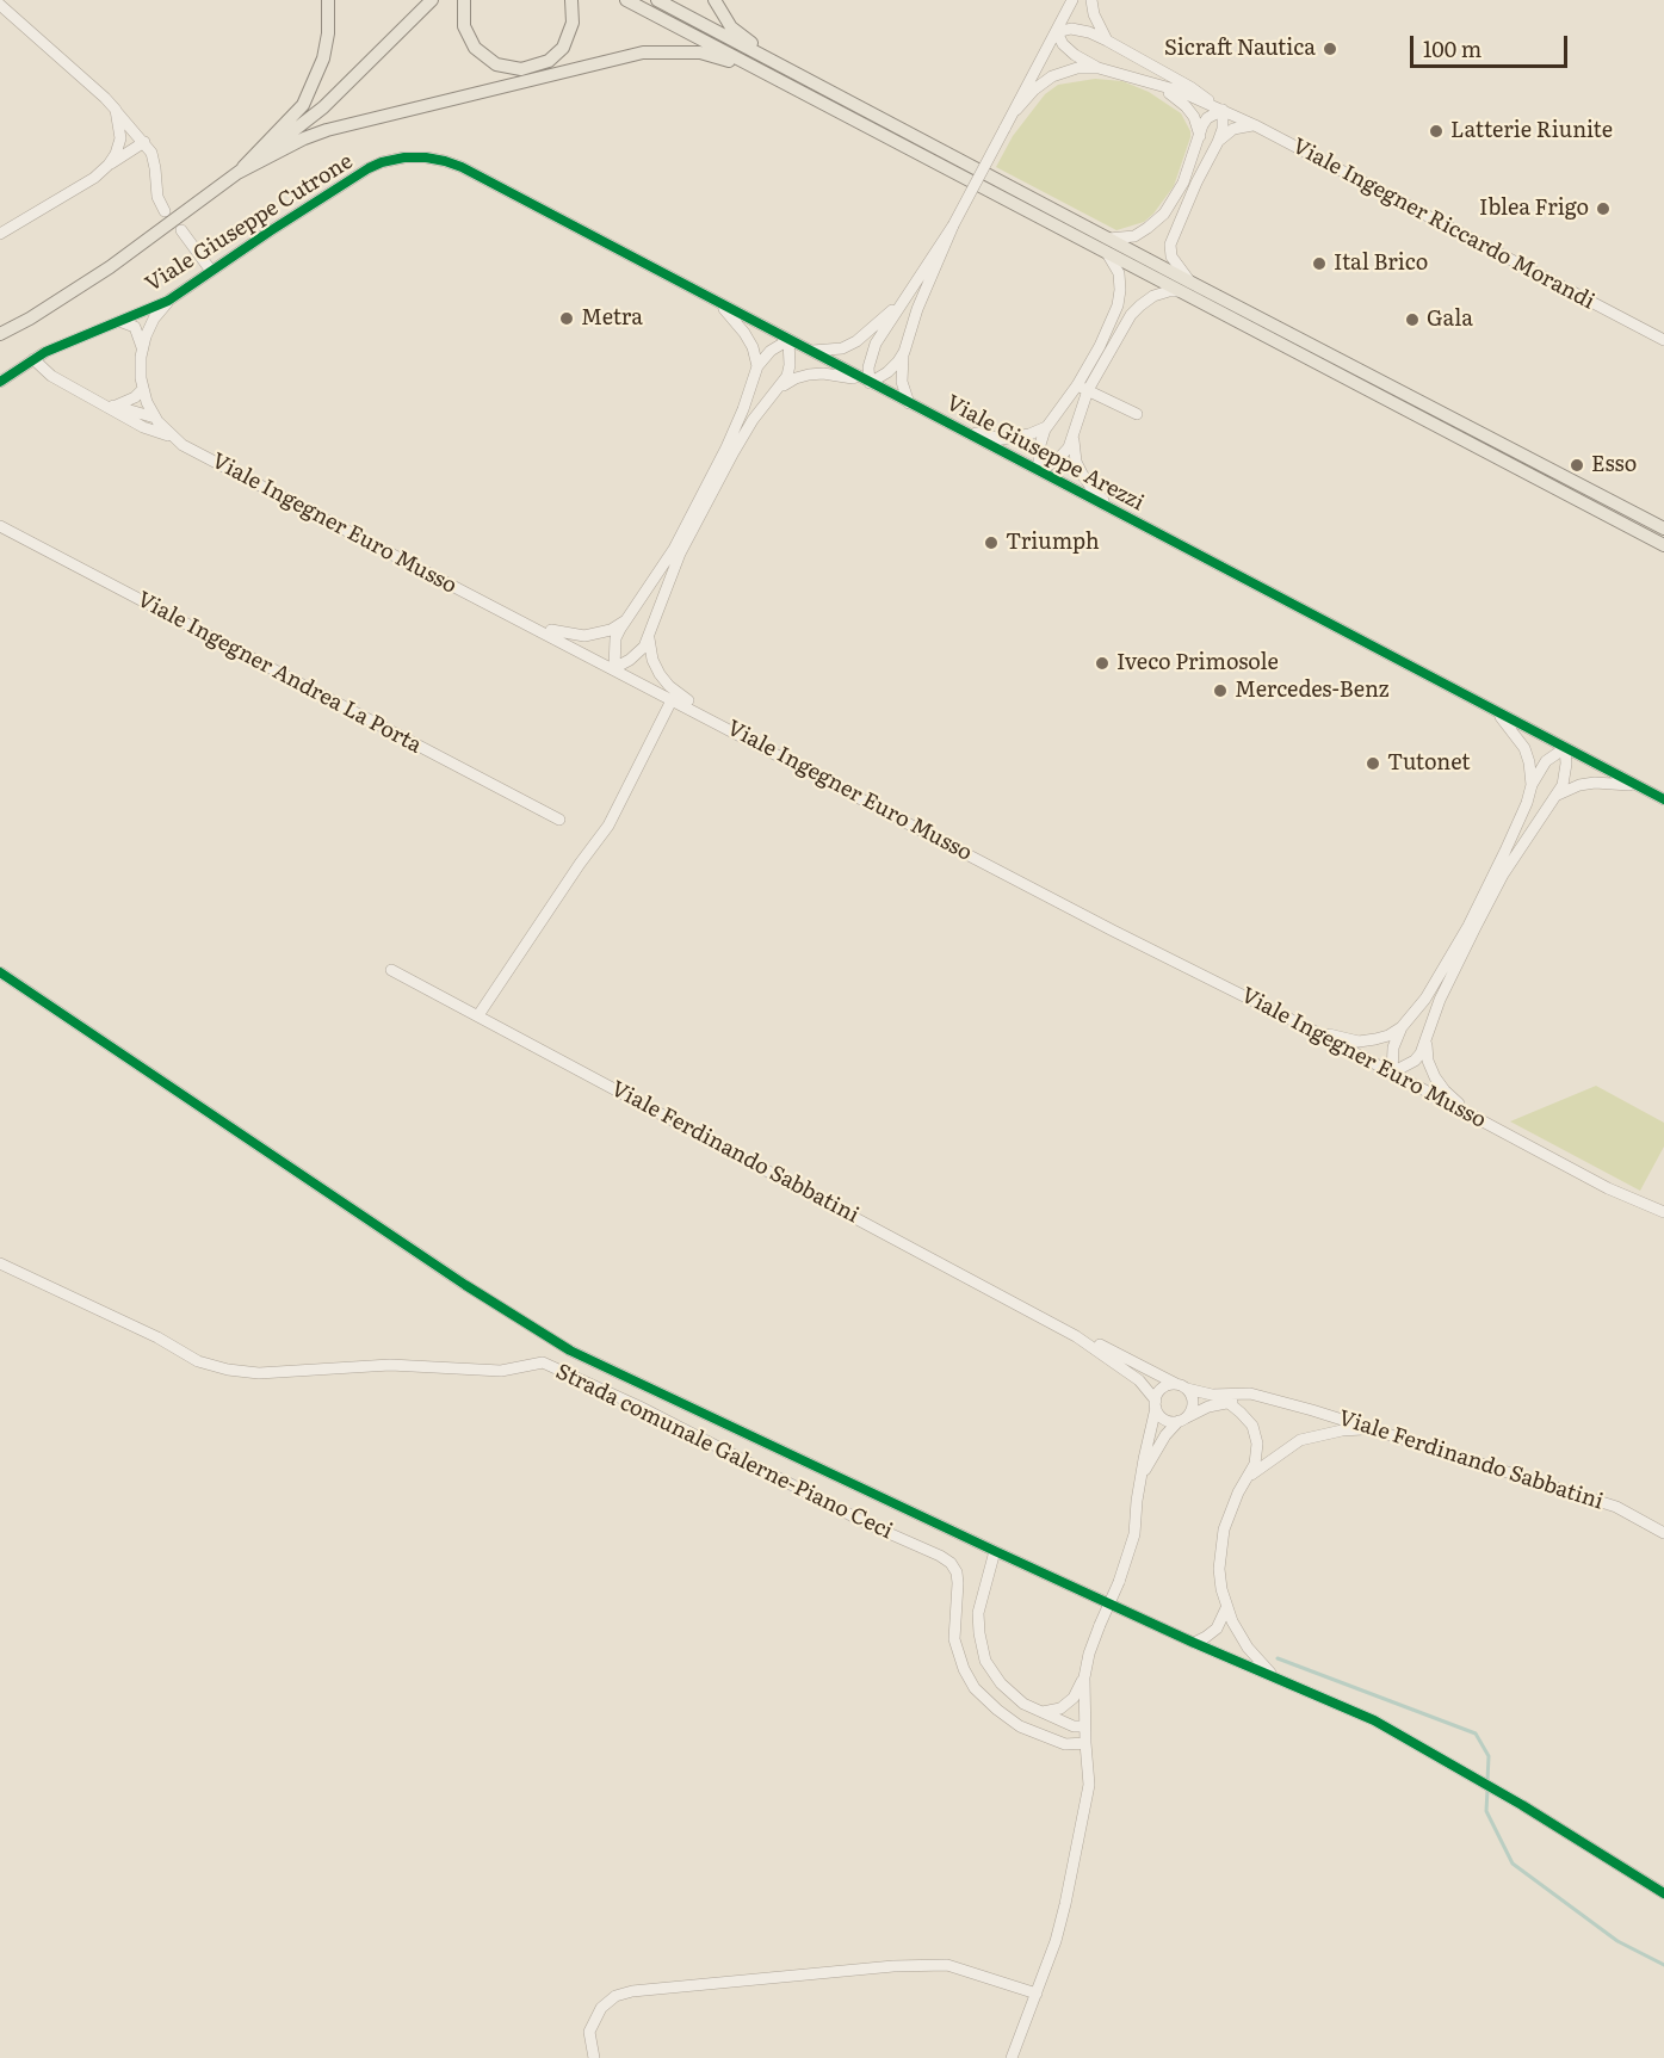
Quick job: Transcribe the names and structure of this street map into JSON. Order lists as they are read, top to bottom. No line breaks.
{"streets":{"street":["Viale Giuseppe Cutrone","Viale Ingegner Riccardo Morandi","Viale Giuseppe Arezzi","Viale Ingegner Euro Musso","Viale Ingegner Andrea La Porta","Viale Ferdinando Sabbatini","Strada comunale Galerne-Piano Ceci"]},"crossings":[["Viale Giuseppe Cutrone","Viale Giuseppe Arezzi"],["Viale Giuseppe Cutrone","Viale Ingegner Euro Musso"]],"places":["Sicraft Nautica","Latterie Riunite","Iblea Frigo","Ital Brico","Metra","Gala","Esso","Triumph","Iveco Primosole","Mercedes-Benz","Tutonet"],"scale_bar":"100 m"}
